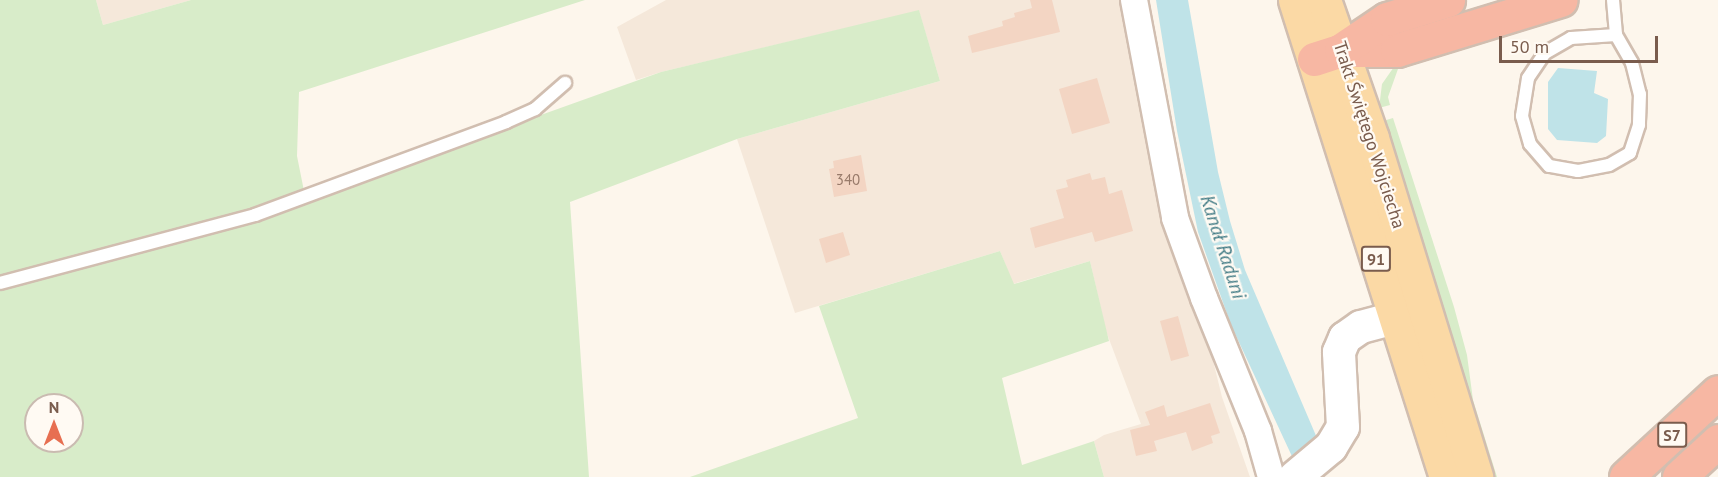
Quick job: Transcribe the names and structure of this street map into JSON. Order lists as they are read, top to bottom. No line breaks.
{"streets":{"highway":["S7"],"main road":["Trakt Świętego Wojciecha","91"]},"water":["Kanał Raduni"],"house_numbers":["340"],"scale_bar":"50 m","north":"top"}
